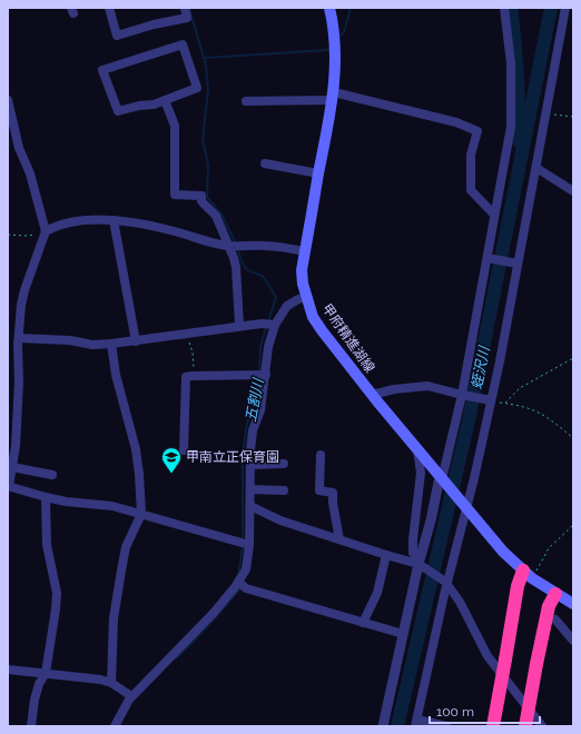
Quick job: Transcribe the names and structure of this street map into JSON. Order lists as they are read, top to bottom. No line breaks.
{"streets":{"main road":["甲府精進湖線"]},"water":["蛭沢川","五割川"],"places":{"school or university":["甲南立正保育園"]},"scale_bar":"100 m"}
